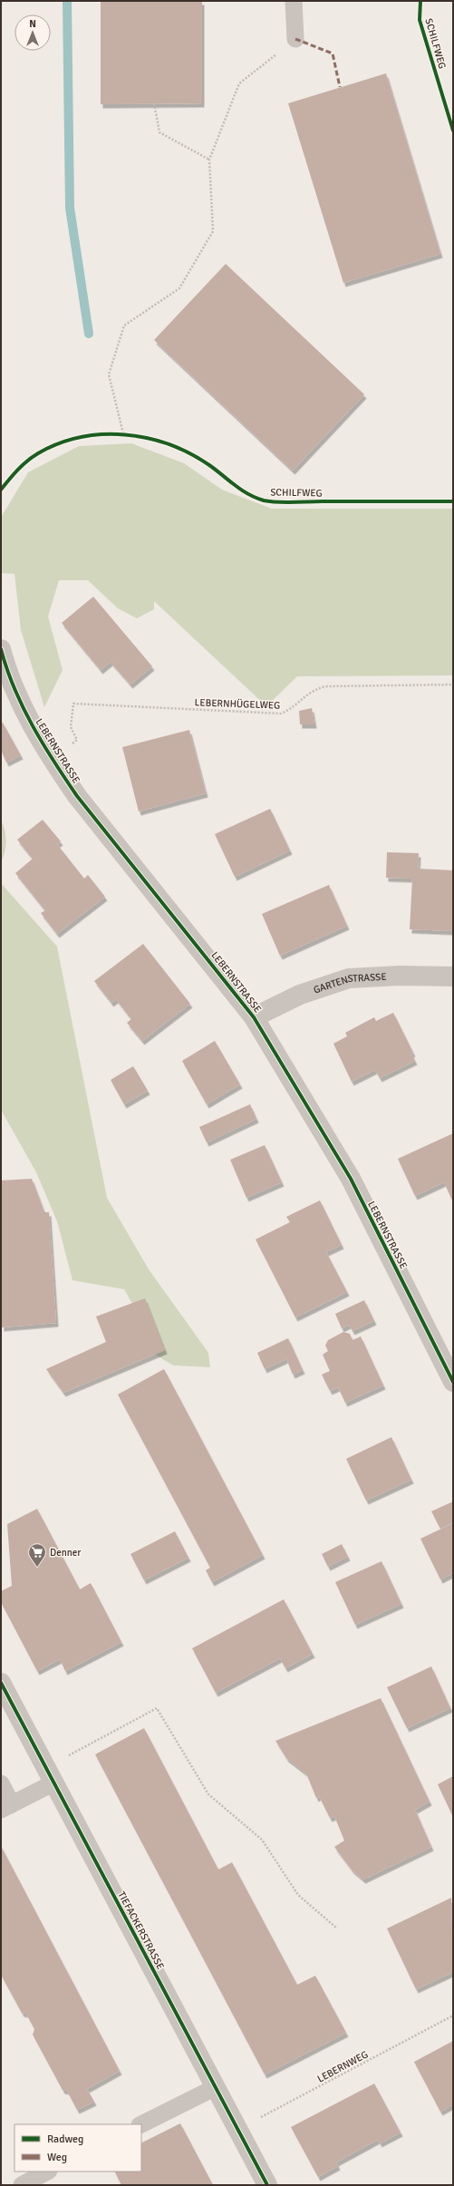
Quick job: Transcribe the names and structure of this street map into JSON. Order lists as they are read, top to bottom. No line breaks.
{"streets":{"street":["LEBERNSTRASSE","GARTENSTRASSE","TIEFACKERSTRASSE"],"path":["LEBERNHÜGELWEG","LEBERNWEG"],"cycle path":["SCHILFWEG"]},"crossings":[["LEBERNSTRASSE","GARTENSTRASSE"],["TIEFACKERSTRASSE","LEBERNWEG"]],"places":{"supermarket":["Denner"]},"legend":["Radweg","Weg"],"north":"top"}
